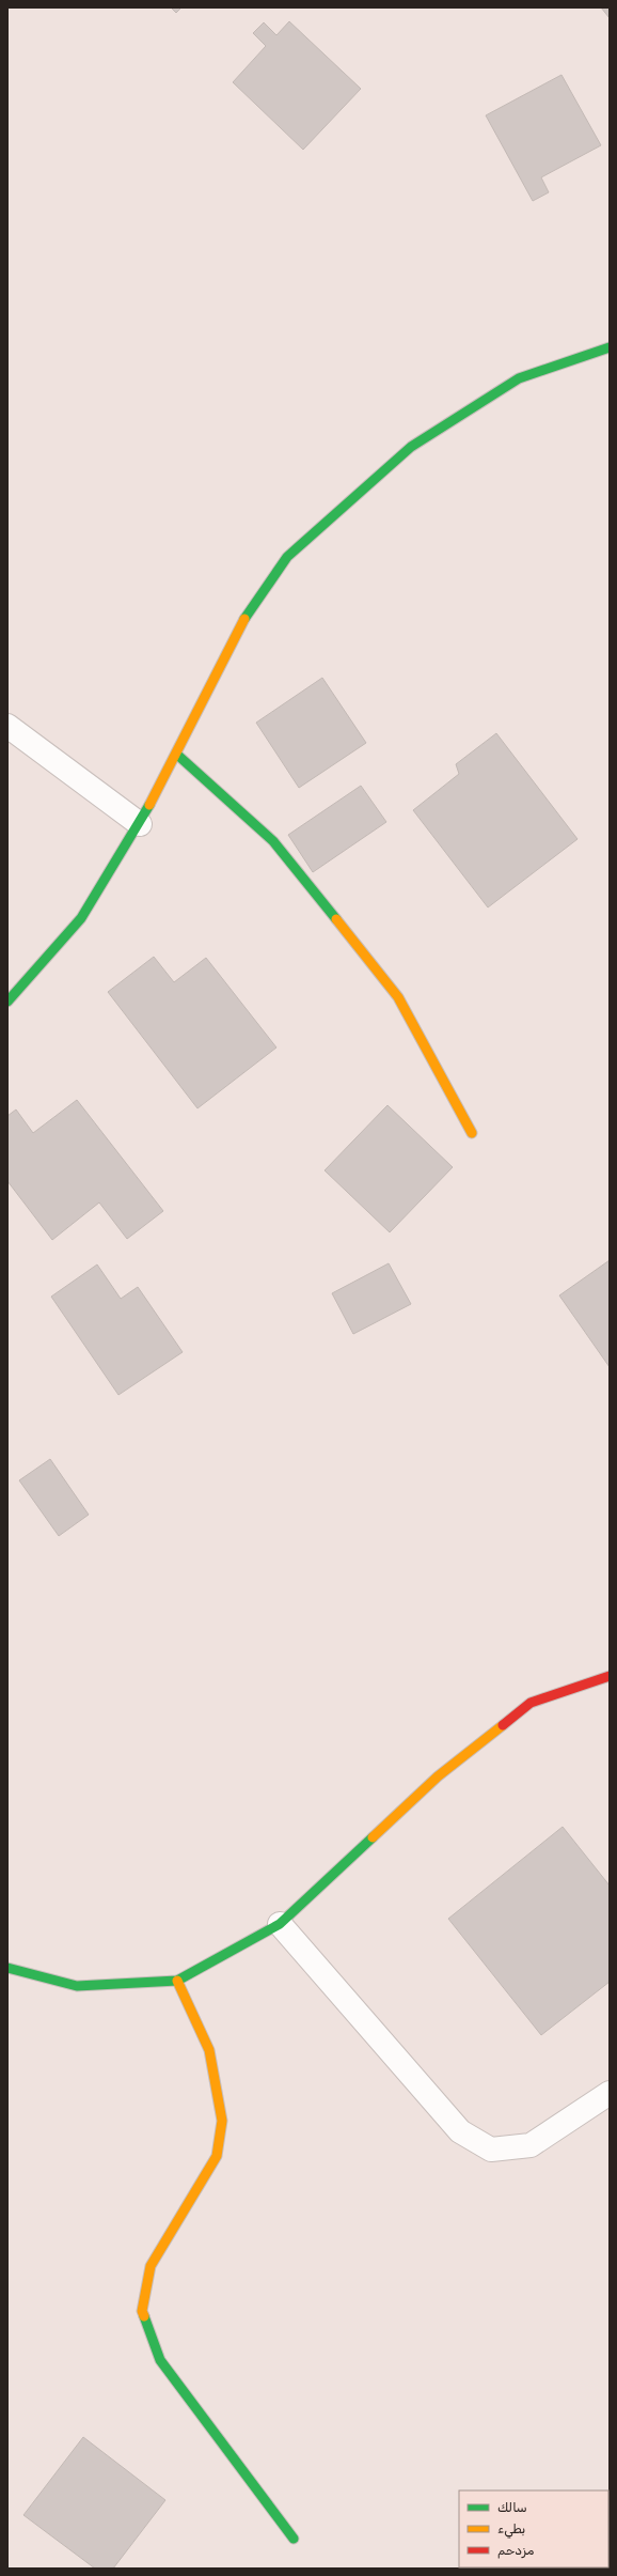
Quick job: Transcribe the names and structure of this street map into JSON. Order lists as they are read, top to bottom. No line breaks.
{"legend":["سالك","بطيء","مزدحم"]}
